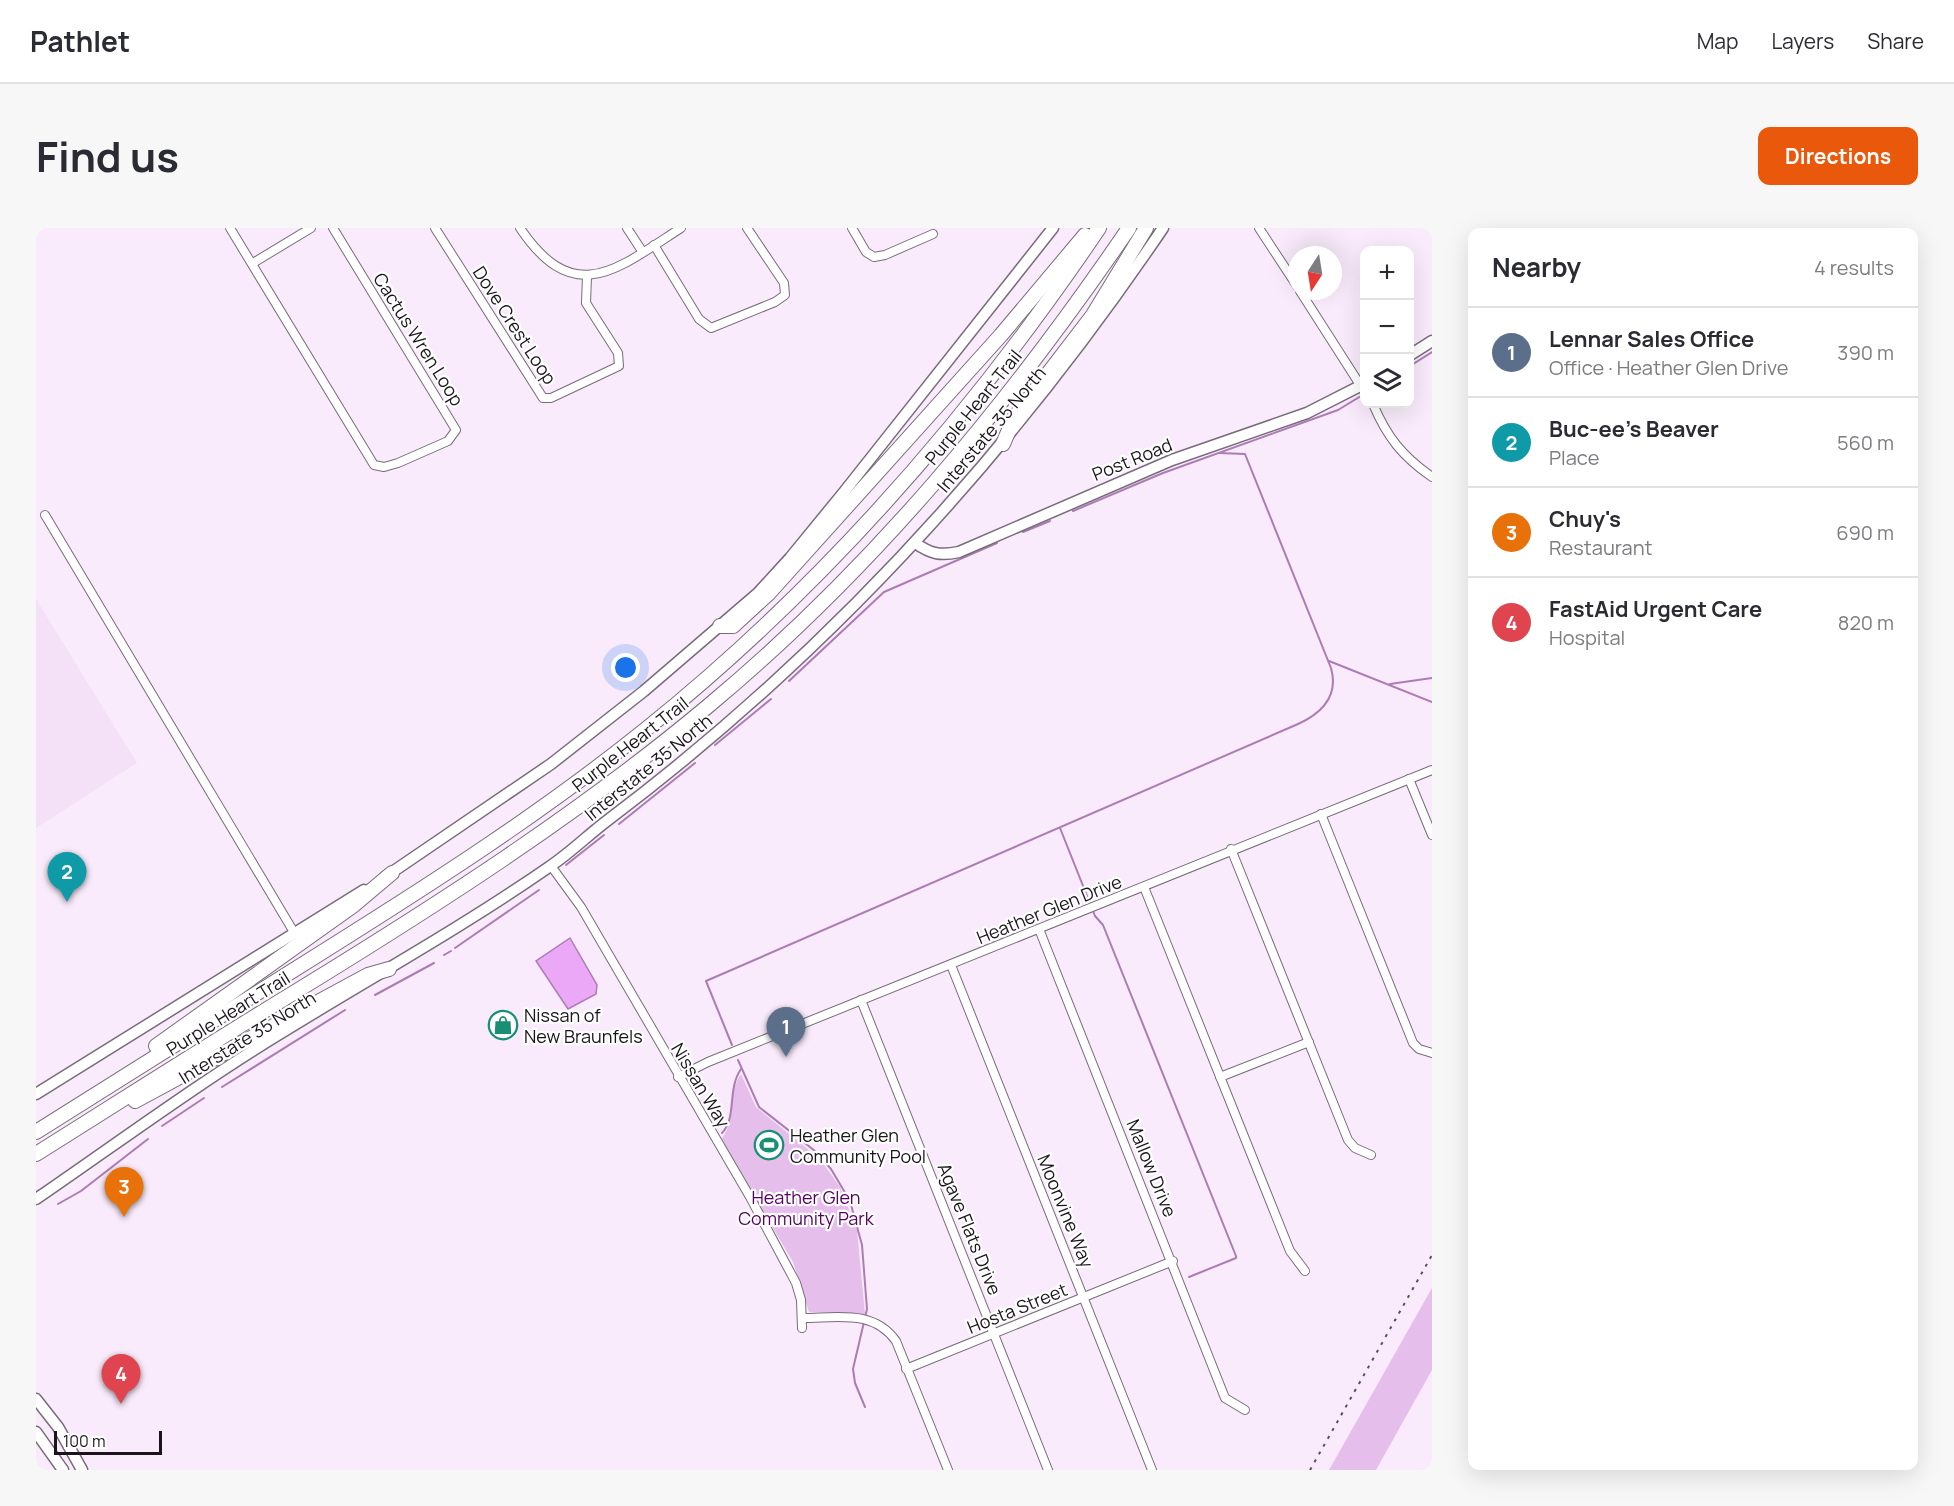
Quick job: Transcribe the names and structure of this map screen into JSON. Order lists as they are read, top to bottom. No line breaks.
{"streets":{"highway":["Purple Heart Trail"],"main road":["Interstate 35 North","Post Road"],"street":["Dove Crest Loop","Cactus Wren Loop","Heather Glen Drive","Nissan Way","Mallow Drive","Moonvine Way","Agave Flats Drive","Hosta Street"]},"crossings":[["Interstate 35 North","Post Road"],["Interstate 35 North","Nissan Way"],["Heather Glen Drive","Nissan Way"],["Heather Glen Drive","Mallow Drive"],["Heather Glen Drive","Moonvine Way"],["Heather Glen Drive","Agave Flats Drive"],["Mallow Drive","Hosta Street"],["Moonvine Way","Hosta Street"],["Agave Flats Drive","Hosta Street"]],"parks":["Heather Glen Community Park"],"places":{"shop":["Nissan of New Braunfels"],"sports":["Heather Glen Community Pool"]},"scale_bar":"100 m","north":"bottom","page":{"header":"Pathlet","nav":["Map","Layers","Share"],"title":"Find us","buttons":"Directions","heading":["Nearby","4 results"],"map_buttons":["+","−"],"list":[{"mark":"1","name":"Lennar Sales Office","note":"Office · Heather Glen Drive","value":"390 m"},{"mark":"2","name":"Buc-ee's Beaver","note":"Place","value":"560 m"},{"mark":"3","name":"Chuy's","note":"Restaurant","value":"690 m"},{"mark":"4","name":"FastAid Urgent Care","note":"Hospital","value":"820 m"}],"pins":["2","1","3","4"],"scale":"100 m"}}
